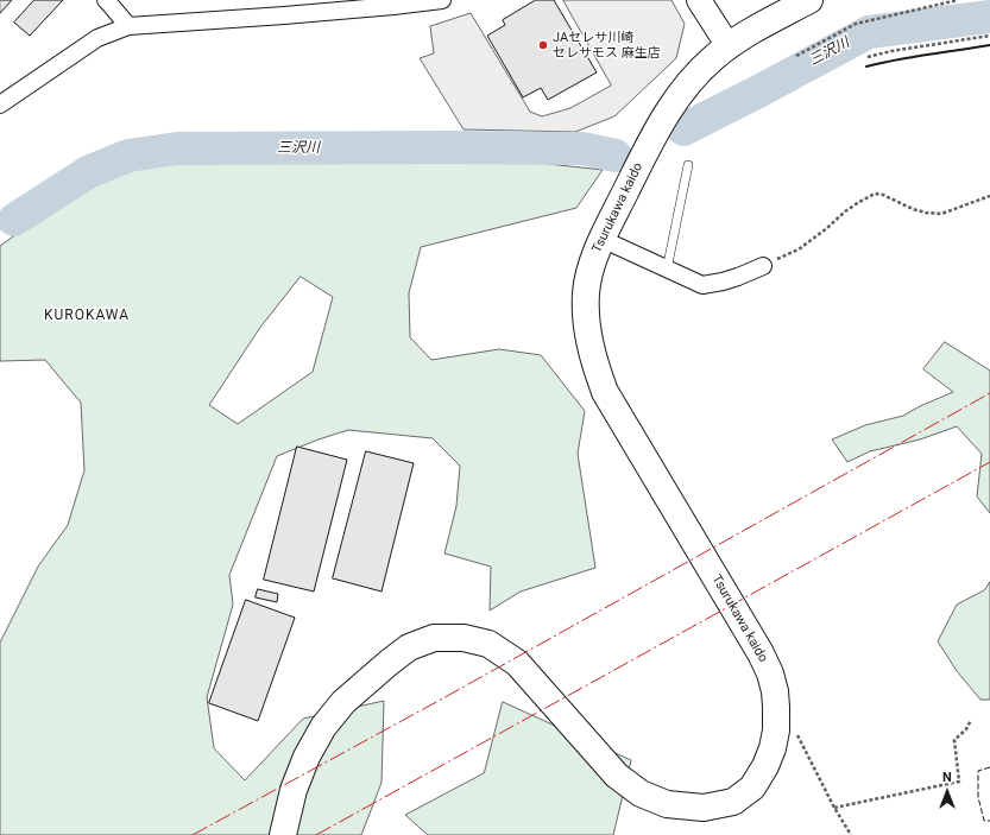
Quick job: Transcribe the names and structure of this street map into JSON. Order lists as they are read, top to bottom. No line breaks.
{"streets":{"main road":["Tsurukawa kaido"]},"districts":["KUROKAWA"],"water":["三沢川"],"places":["JAセレサ川崎 セレサモス 麻生店"],"north":"top"}
